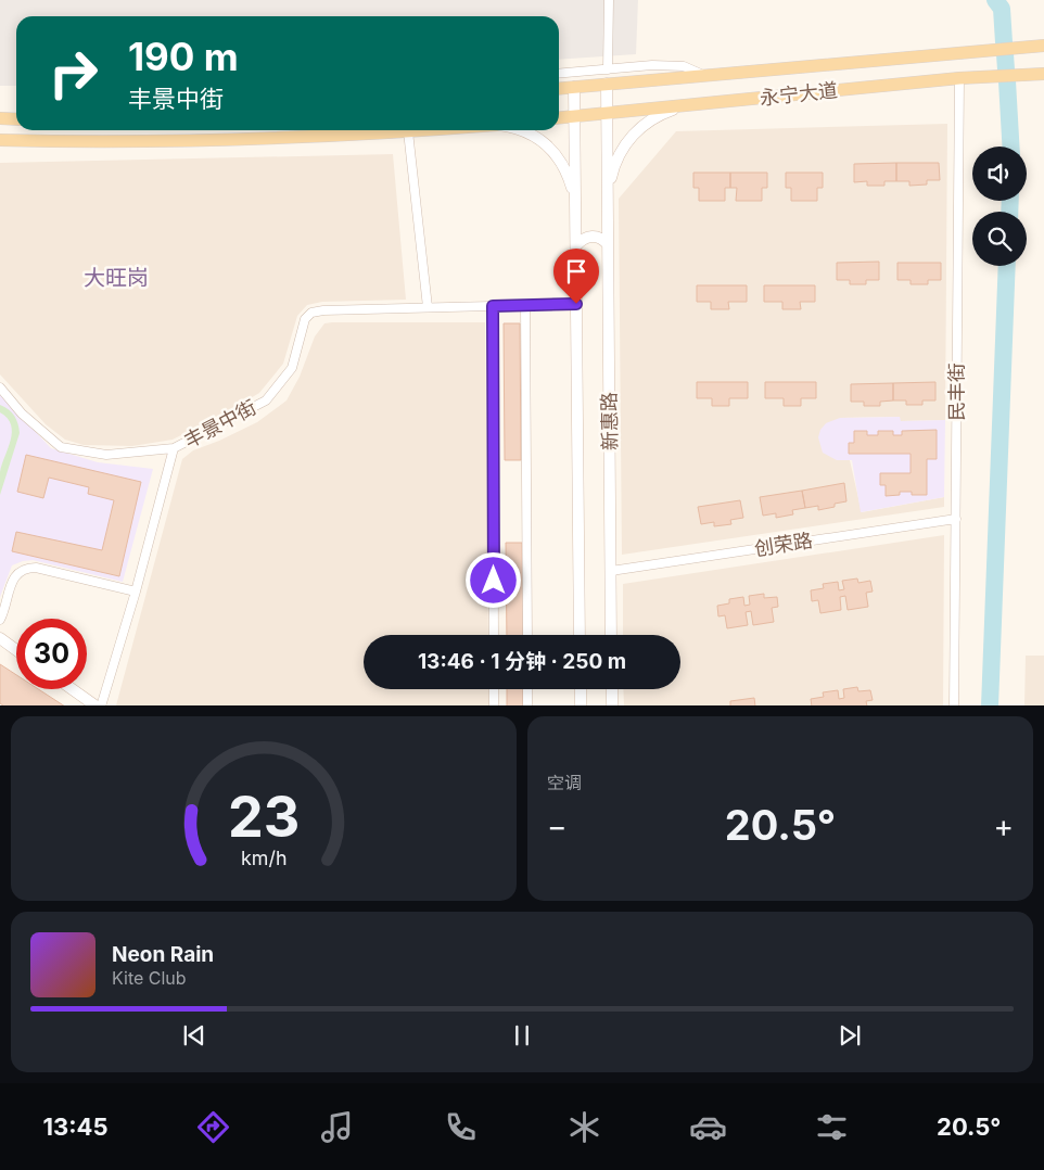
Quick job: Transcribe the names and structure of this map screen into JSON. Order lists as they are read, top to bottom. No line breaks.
{"streets":{"main road":["永宁大道","新惠路"],"street":["民丰街","丰景中街","创荣路"]},"crossings":[["永宁大道","民丰街"],["民丰街","创荣路"],["新惠路","丰景中街"],["新惠路","创荣路"]],"districts":["大旺岗"],"page":{"turn":["190 m","丰景中街"],"limit":"30","trip":"13:46 · 1 分钟 · 250 m","tile":"空调","heat":["−","20.5°","+"],"song":["Neon Rain","Kite Club"],"tabs":["13:45","20.5°"],"gauge":["23","km/h"]}}
